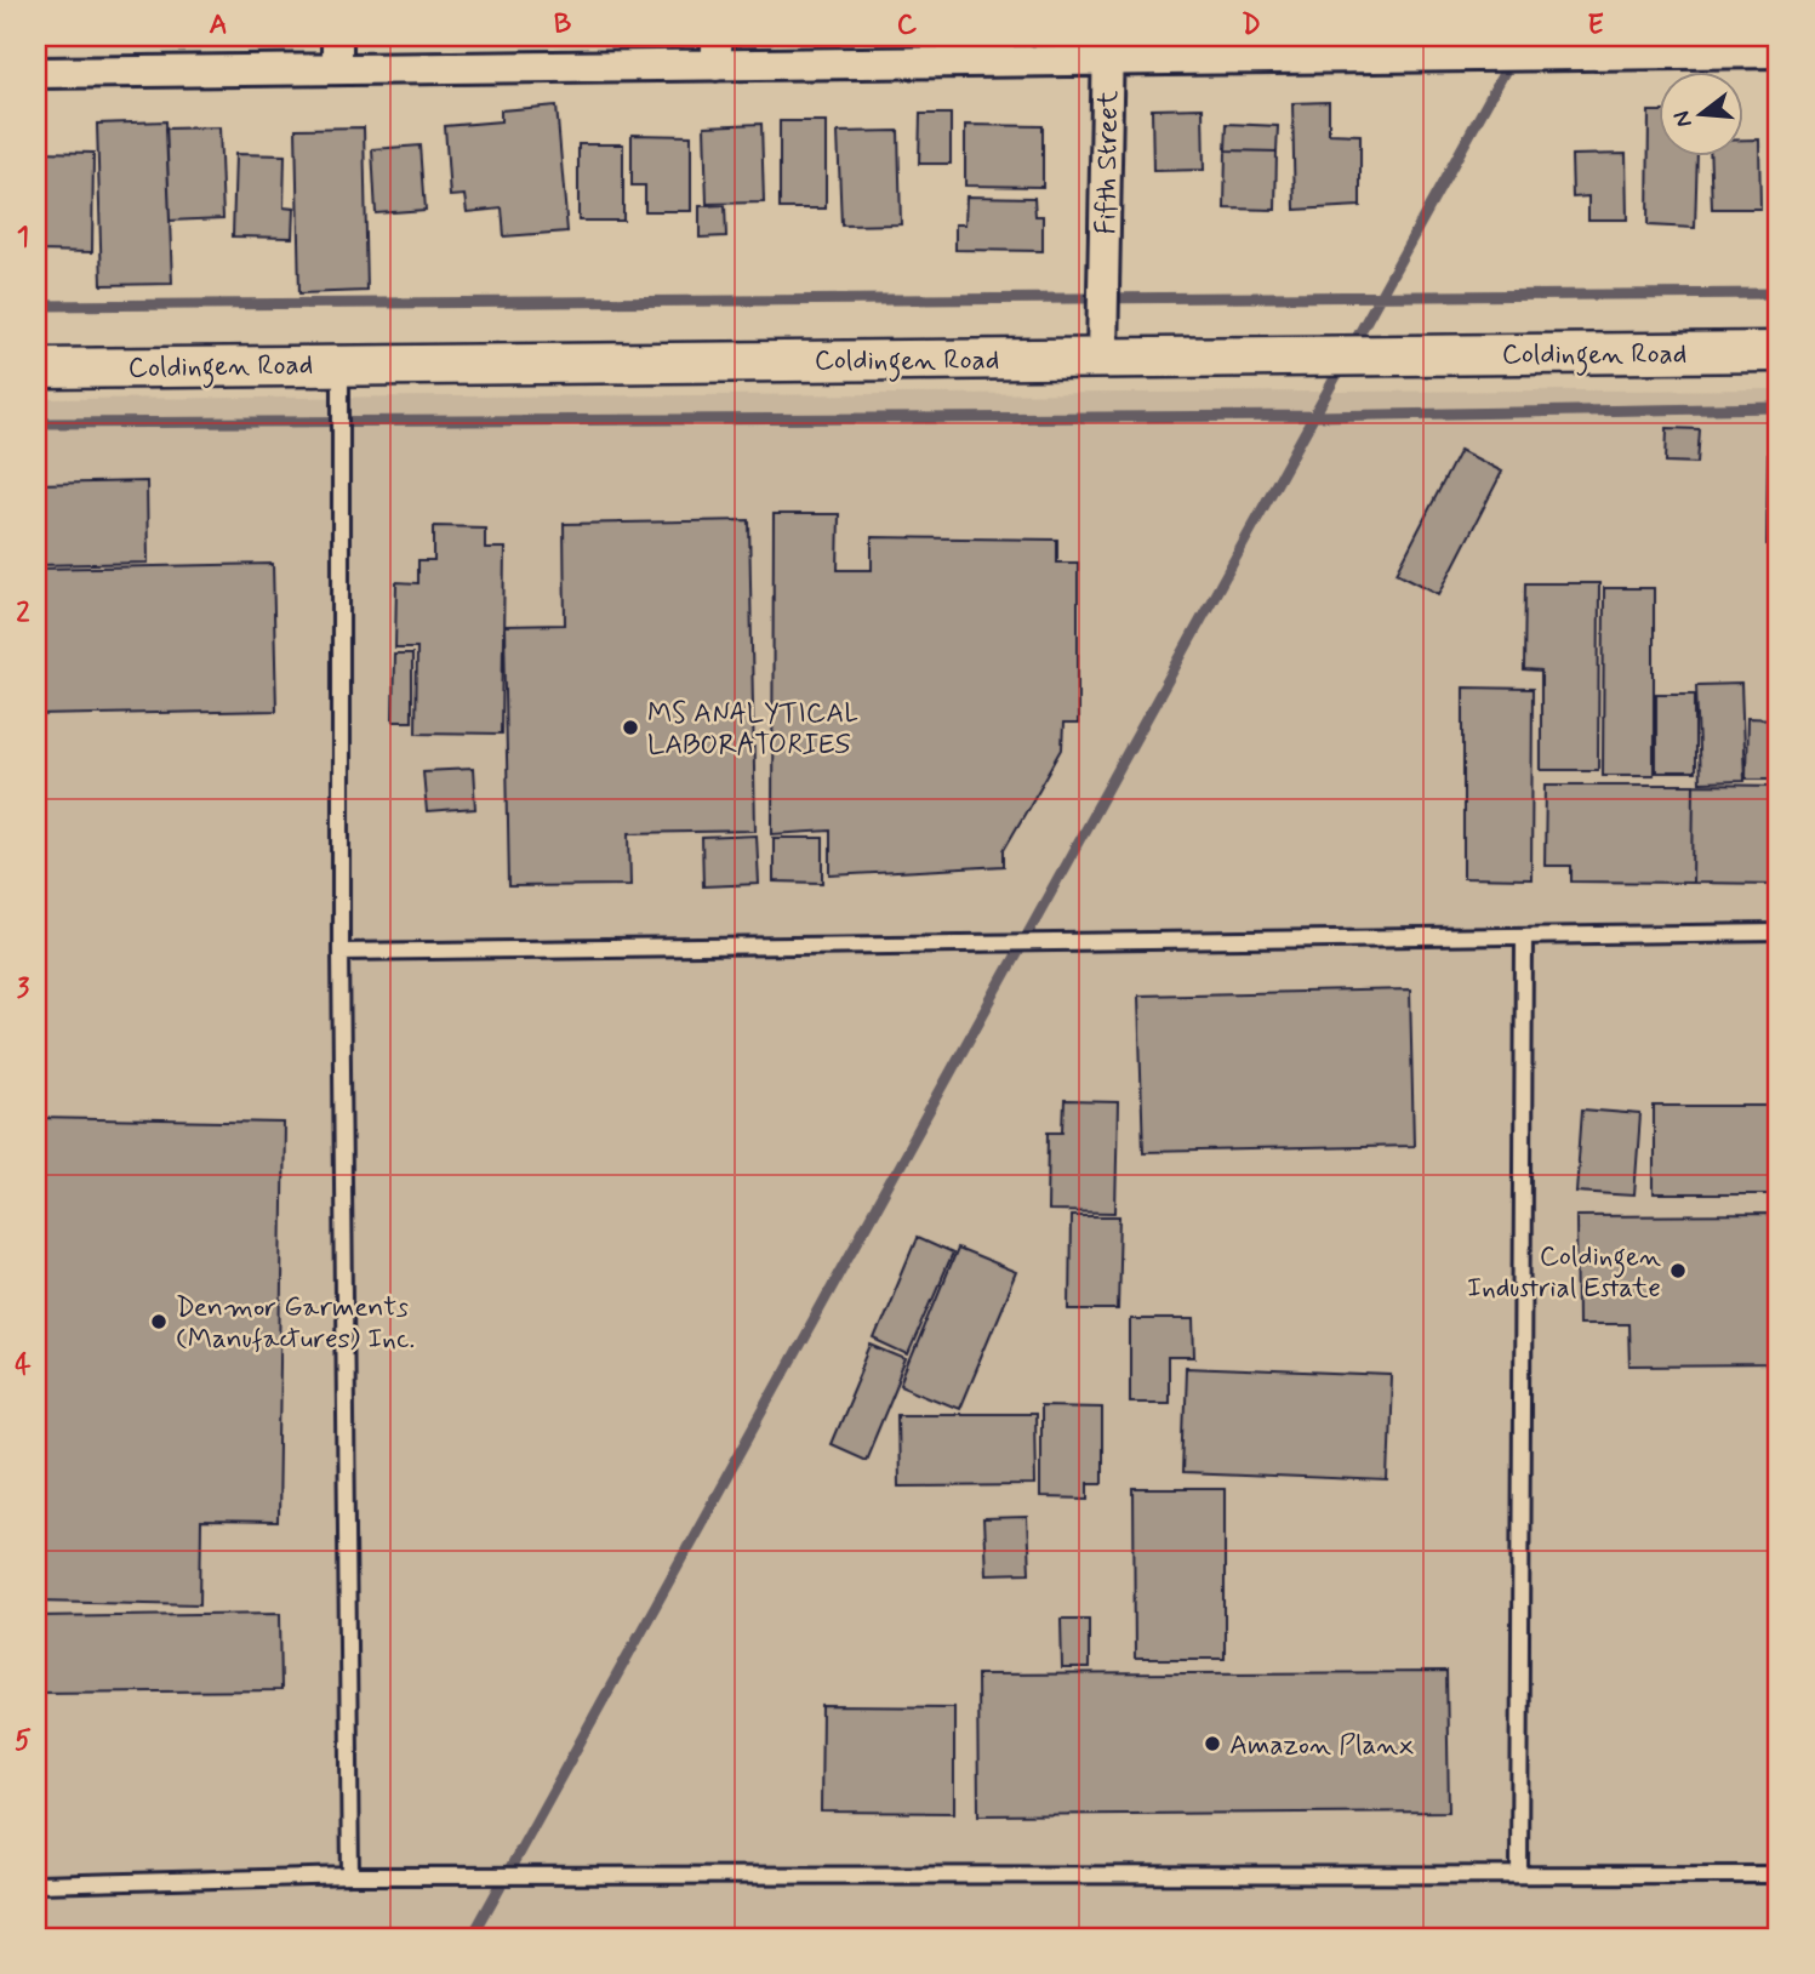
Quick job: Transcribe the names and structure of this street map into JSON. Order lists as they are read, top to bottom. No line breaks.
{"streets":{"street":["Fifth Street","Coldingen Road"]},"crossings":[["Fifth Street","Coldingen Road"]],"places":["MS ANALYTICAL LABORATORIES","Coldingen Industrial Estate","Denmor Garments (Manufactures) Inc.","Amazon Planx"],"north":"left","grid":{"columns":["A","B","C","D","E"],"rows":["1","2","3","4","5"]}}
